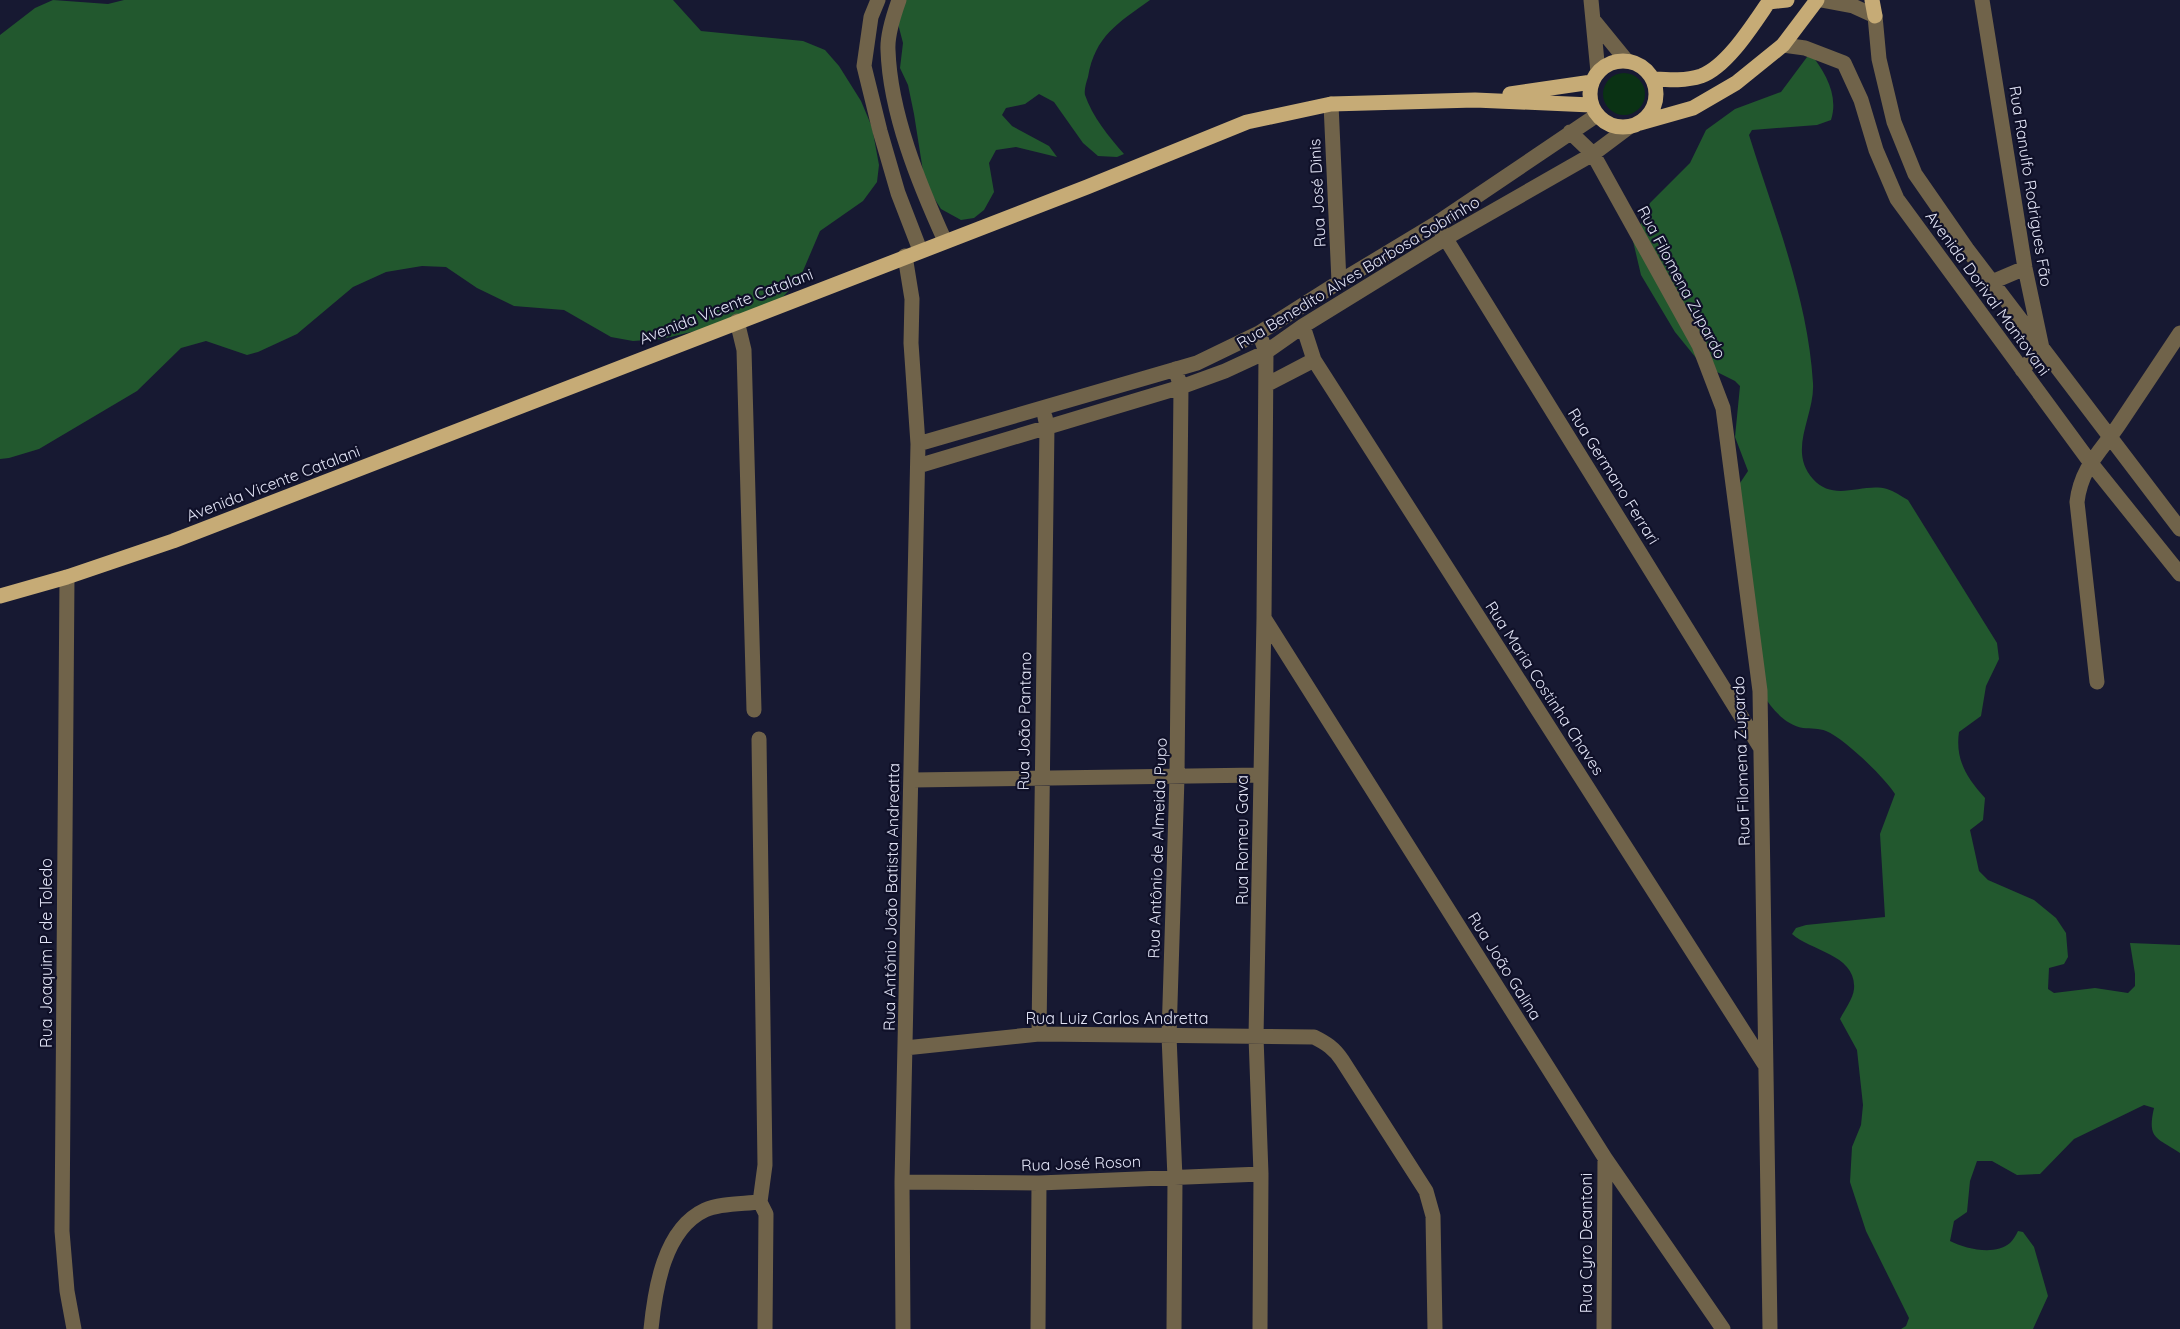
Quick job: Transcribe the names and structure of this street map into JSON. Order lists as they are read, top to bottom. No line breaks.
{"streets":{"main road":["Rua Benedito Alves Barbosa Sobrinho","Avenida Vicente Catalani"],"street":["Rua Ranulfo Rodrigues Fão","Rua José Dinis","Rua Filomena Zupardo","Avenida Dorival Mantovani","Rua Germano Ferrari","Rua Maria Costinha Chaves","Rua João Pantano","Rua Romeu Gava","Rua Antônio de Almeida Pupo","Rua Antônio João Batista Andreatta","Rua Joaquim P de Toledo","Rua João Galina","Rua Luiz Carlos Andretta","Rua José Roson","Rua Cyro Deantoni"]},"crossings":[["Rua Ranulfo Rodrigues Fão","Avenida Dorival Mantovani"],["Rua José Dinis","Rua Benedito Alves Barbosa Sobrinho"],["Rua José Dinis","Avenida Vicente Catalani"],["Rua Benedito Alves Barbosa Sobrinho","Rua Filomena Zupardo"],["Rua Benedito Alves Barbosa Sobrinho","Avenida Dorival Mantovani"],["Rua Benedito Alves Barbosa Sobrinho","Avenida Vicente Catalani"],["Rua Benedito Alves Barbosa Sobrinho","Rua Germano Ferrari"],["Rua Benedito Alves Barbosa Sobrinho","Rua Maria Costinha Chaves"],["Rua Benedito Alves Barbosa Sobrinho","Rua João Pantano"],["Rua Benedito Alves Barbosa Sobrinho","Rua Romeu Gava"],["Rua Benedito Alves Barbosa Sobrinho","Rua Antônio de Almeida Pupo"],["Rua Benedito Alves Barbosa Sobrinho","Rua Antônio João Batista Andreatta"],["Rua Filomena Zupardo","Rua Germano Ferrari"],["Rua Filomena Zupardo","Rua Maria Costinha Chaves"],["Avenida Vicente Catalani","Rua Joaquim P de Toledo"],["Rua João Pantano","Rua Luiz Carlos Andretta"],["Rua Romeu Gava","Rua João Galina"],["Rua Romeu Gava","Rua Luiz Carlos Andretta"],["Rua Romeu Gava","Rua José Roson"],["Rua Antônio de Almeida Pupo","Rua Luiz Carlos Andretta"],["Rua Antônio de Almeida Pupo","Rua José Roson"],["Rua Antônio João Batista Andreatta","Rua Luiz Carlos Andretta"],["Rua Antônio João Batista Andreatta","Rua José Roson"],["Rua João Galina","Rua Cyro Deantoni"]]}
